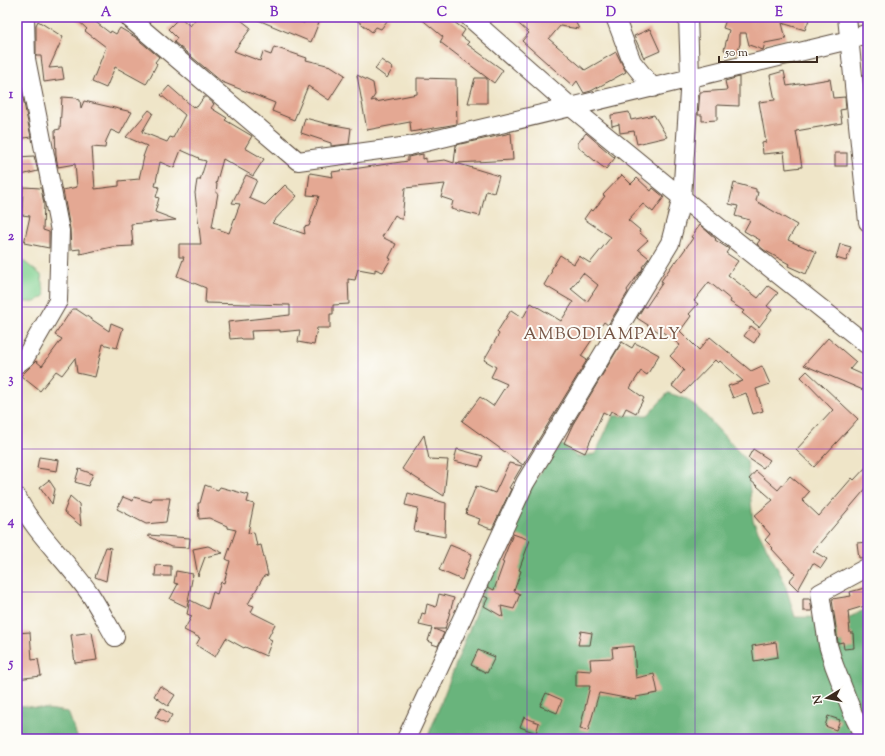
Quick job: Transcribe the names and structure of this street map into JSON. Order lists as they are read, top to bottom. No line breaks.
{"districts":["AMBODIAMPALY"],"scale_bar":"50 m","north":"left","grid":{"columns":["A","B","C","D","E"],"rows":["1","2","3","4","5"]}}
